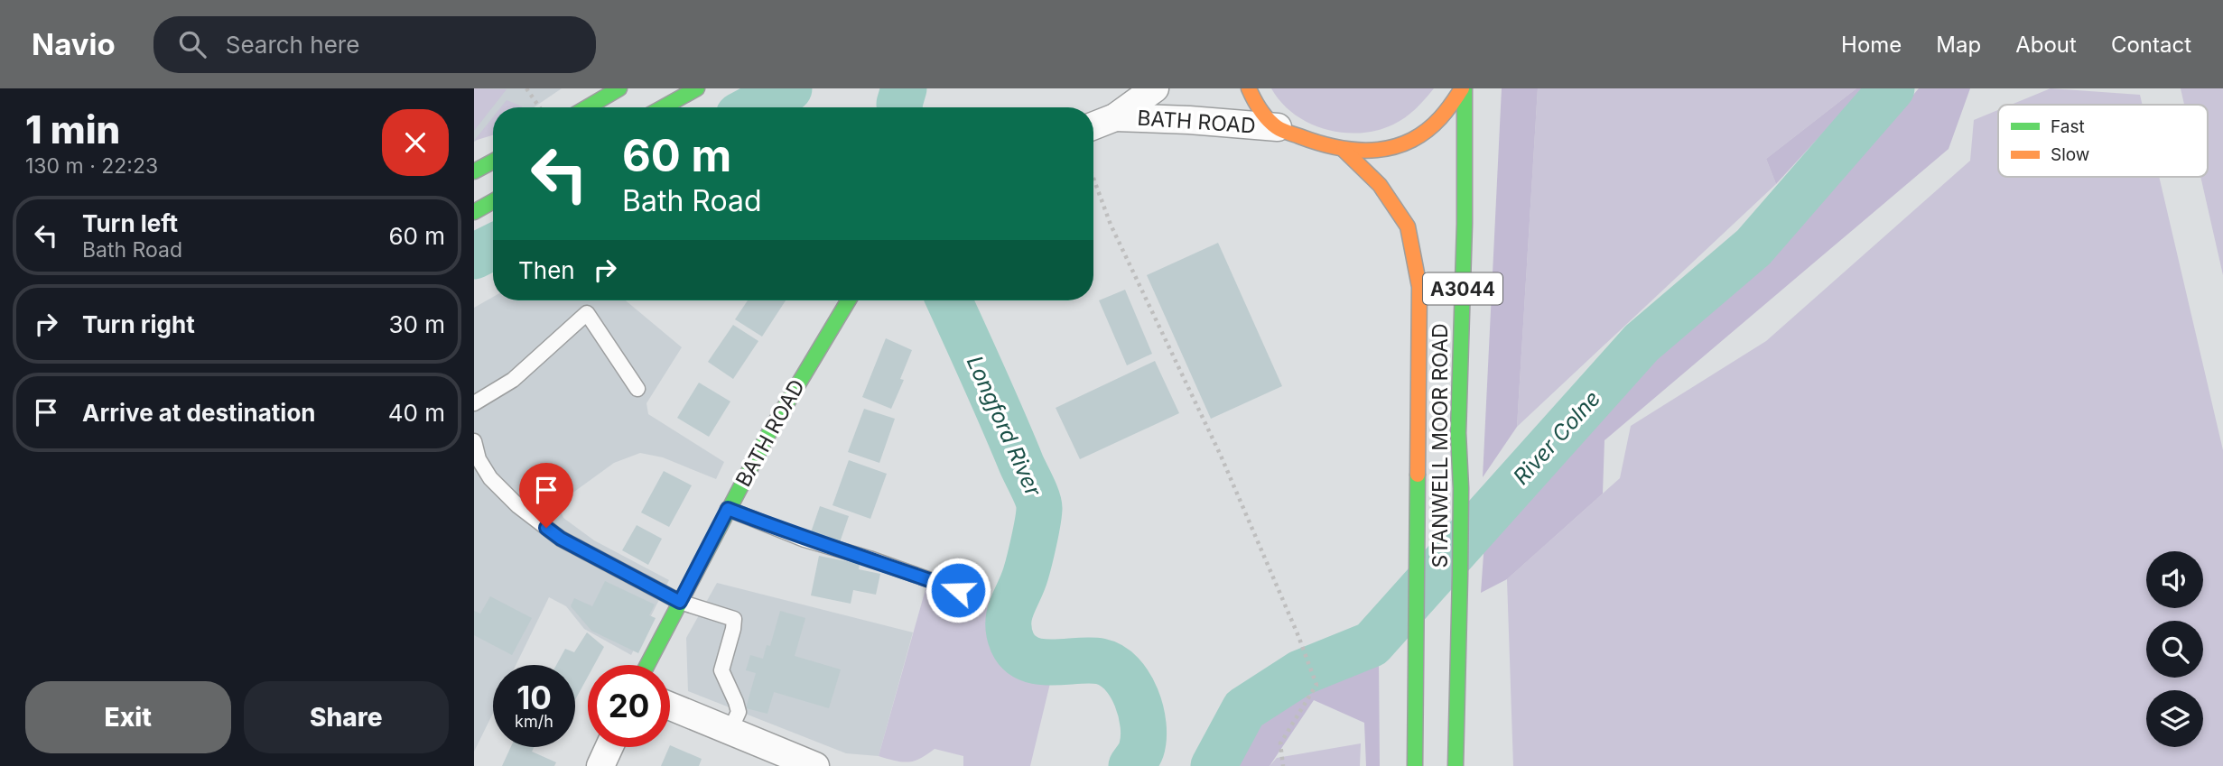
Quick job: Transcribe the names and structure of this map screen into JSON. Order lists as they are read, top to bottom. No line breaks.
{"streets":{"main road":["BATH ROAD","A3044","STANWELL MOOR ROAD"]},"water":["Longford River","River Colne"],"legend":["Fast","Slow"],"page":{"header":"Navio","search":"Search here","nav":["Home","Map","About","Contact"],"heading":["1 min","130 m · 22:23"],"turn":["60 m","Bath Road"],"list":[{"name":"Turn left","note":"Bath Road","value":"60 m"},{"name":"Turn right","value":"30 m"},{"name":"Arrive at destination","value":"40 m"}],"then":"Then","speed":"10 km/h","limit":"20","buttons":["Exit","Share"]}}
